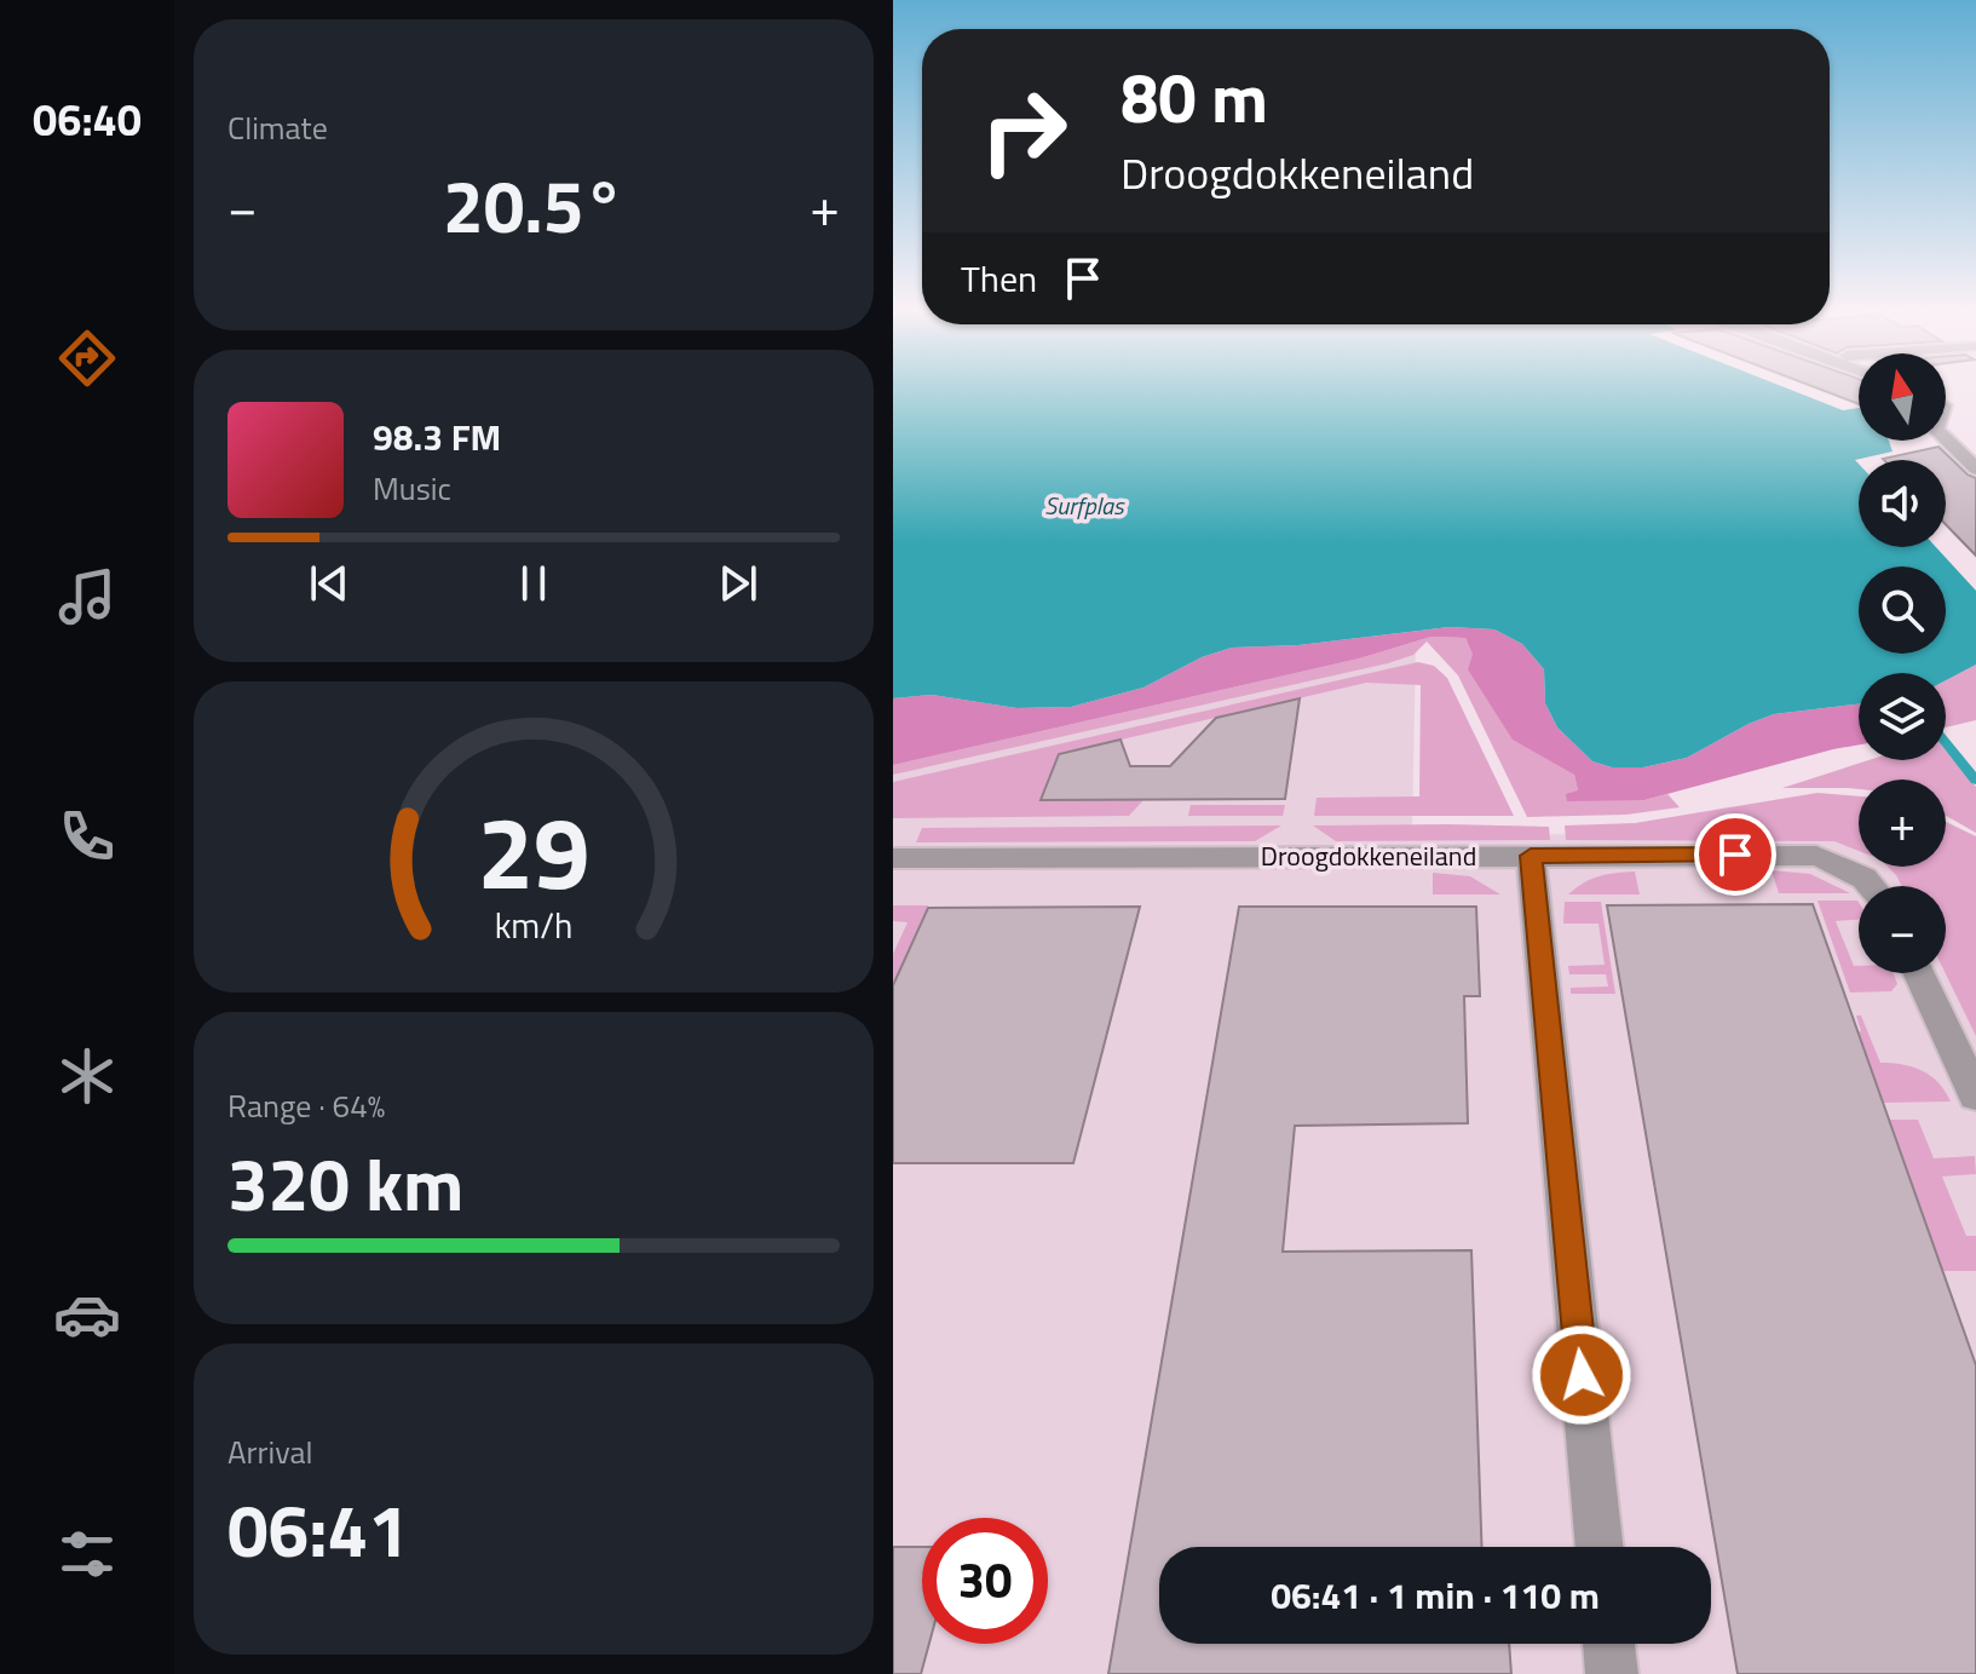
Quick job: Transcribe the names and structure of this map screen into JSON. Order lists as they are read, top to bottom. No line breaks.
{"streets":{"street":["Droogdokkeneiland"]},"water":["Surfplas"],"north":"top","page":{"tabs":"06:40","tile":["Climate",["Range · 64%","320 km"],["Arrival","06:41"]],"turn":["80 m","Droogdokkeneiland"],"heat":["−","20.5°","+"],"then":"Then","map_buttons":["+","−"],"song":["98.3 FM","Music"],"limit":"30","trip":"06:41 · 1 min · 110 m","gauge":["29","km/h"]}}
